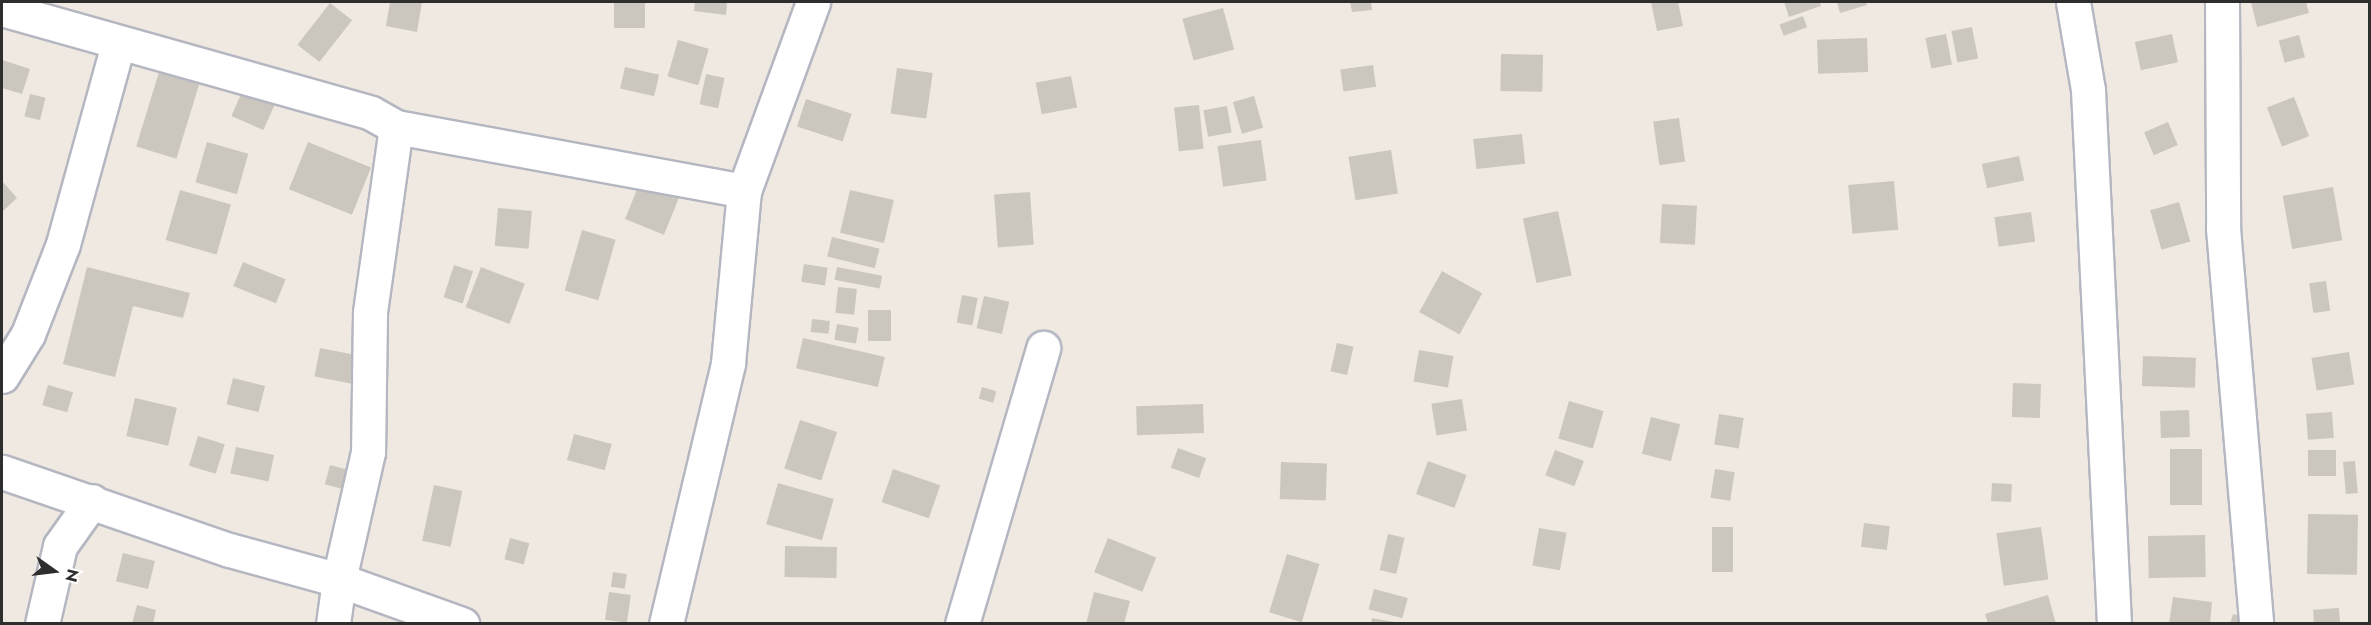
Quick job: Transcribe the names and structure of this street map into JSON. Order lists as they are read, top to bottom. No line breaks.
{"north":"right"}
